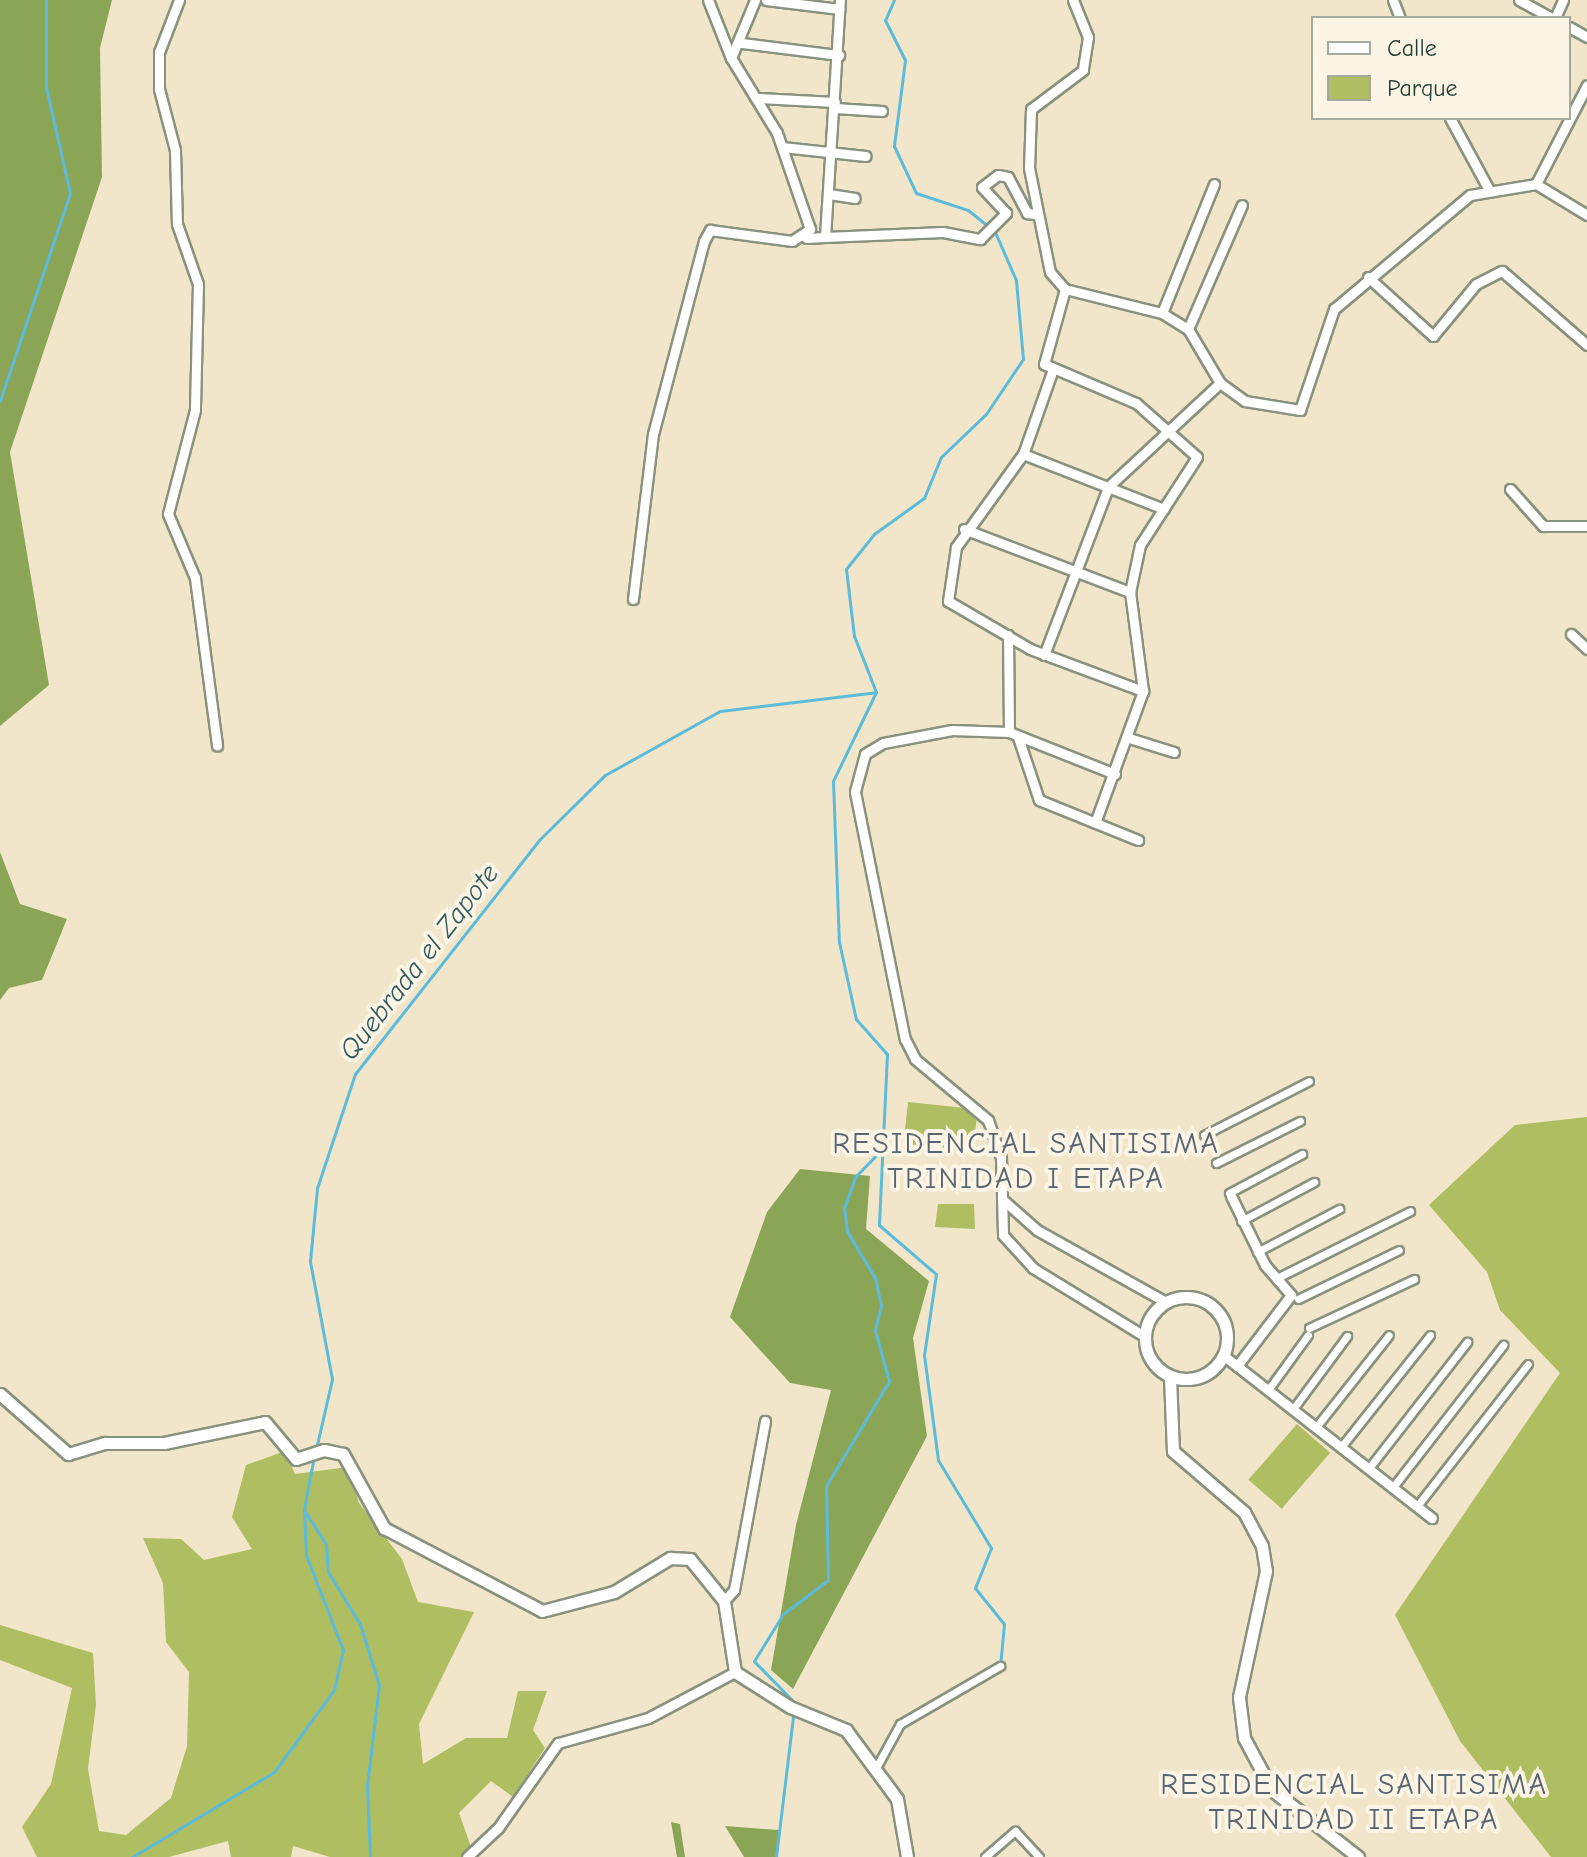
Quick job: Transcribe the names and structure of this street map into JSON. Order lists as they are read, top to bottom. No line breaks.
{"districts":["RESIDENCIAL SANTISIMA TRINIDAD I ETAPA","RESIDENCIAL SANTISIMA TRINIDAD II ETAPA"],"water":["Quebrada el Zapote"],"legend":["Calle","Parque"]}
